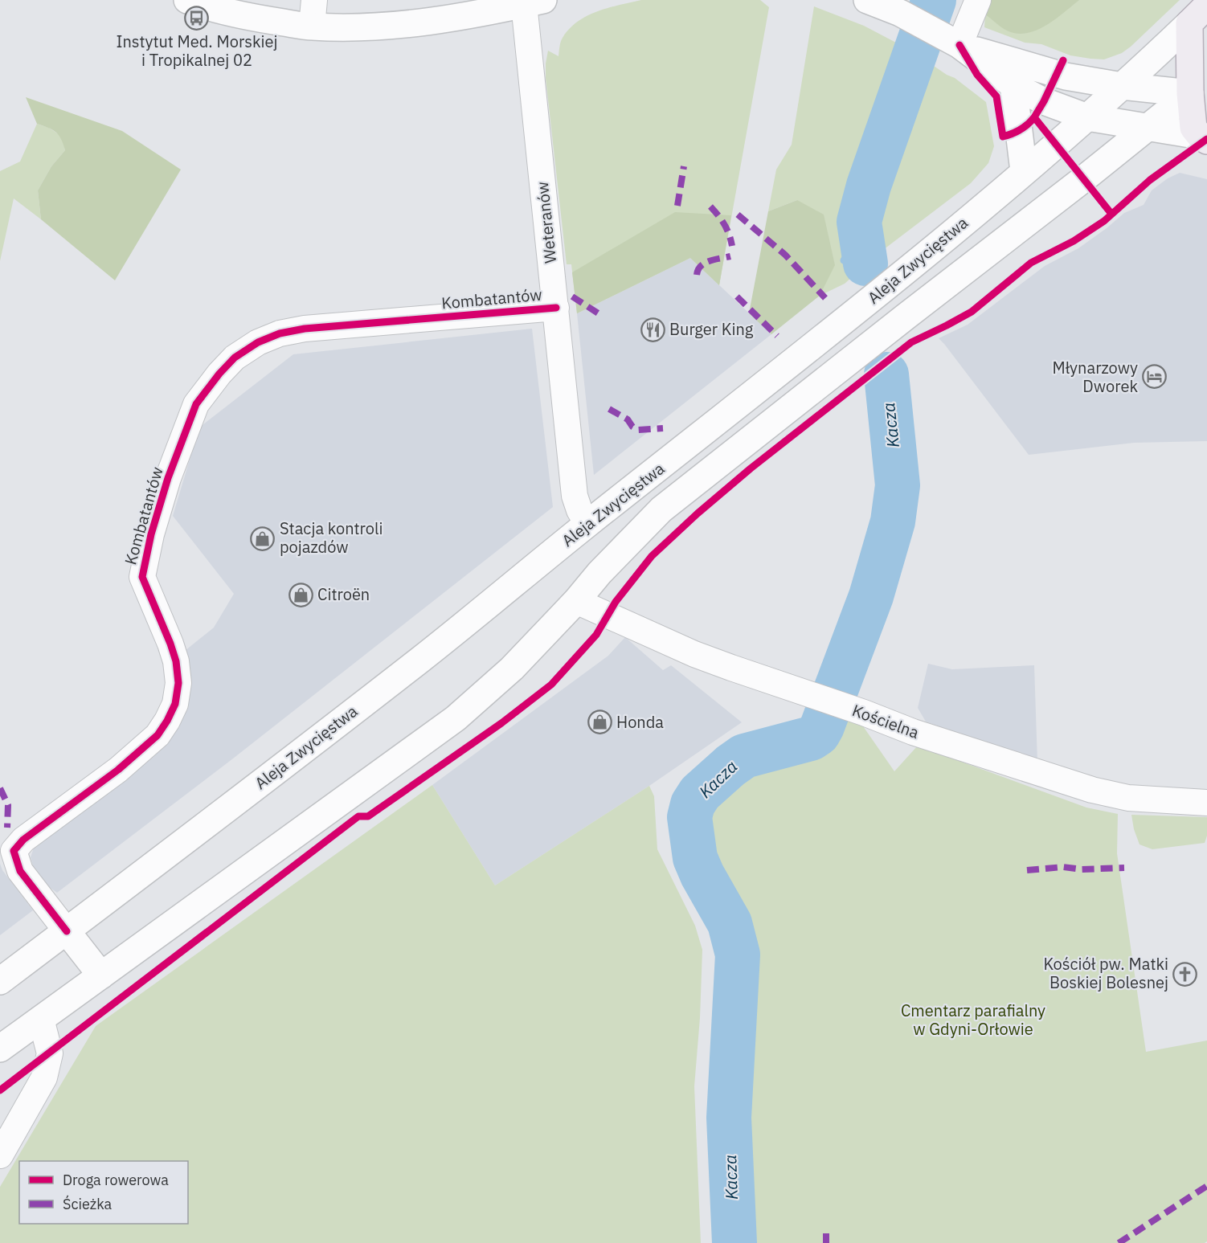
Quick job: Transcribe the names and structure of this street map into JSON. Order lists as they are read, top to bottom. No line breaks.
{"streets":{"main road":["Aleja Zwycięstwa"],"street":["Weteranów","Kombatantów","Kościelna"]},"crossings":[["Weteranów","Aleja Zwycięstwa"],["Weteranów","Kombatantów"],["Aleja Zwycięstwa","Kombatantów"]],"water":["Kacza"],"parks":["Cmentarz parafialny w Gdyni-Orłowie"],"places":{"bus stop":["Instytut Med. Morskiej i Tropikalnej 02"],"restaurant":["Burger King"],"hotel":["Młynarzowy Dworek"],"shop":["Stacja kontroli pojazdów","Citroën","Honda"],"church":["Kościół pw. Matki Boskiej Bolesnej"]},"legend":["Droga rowerowa","Ścieżka"]}
